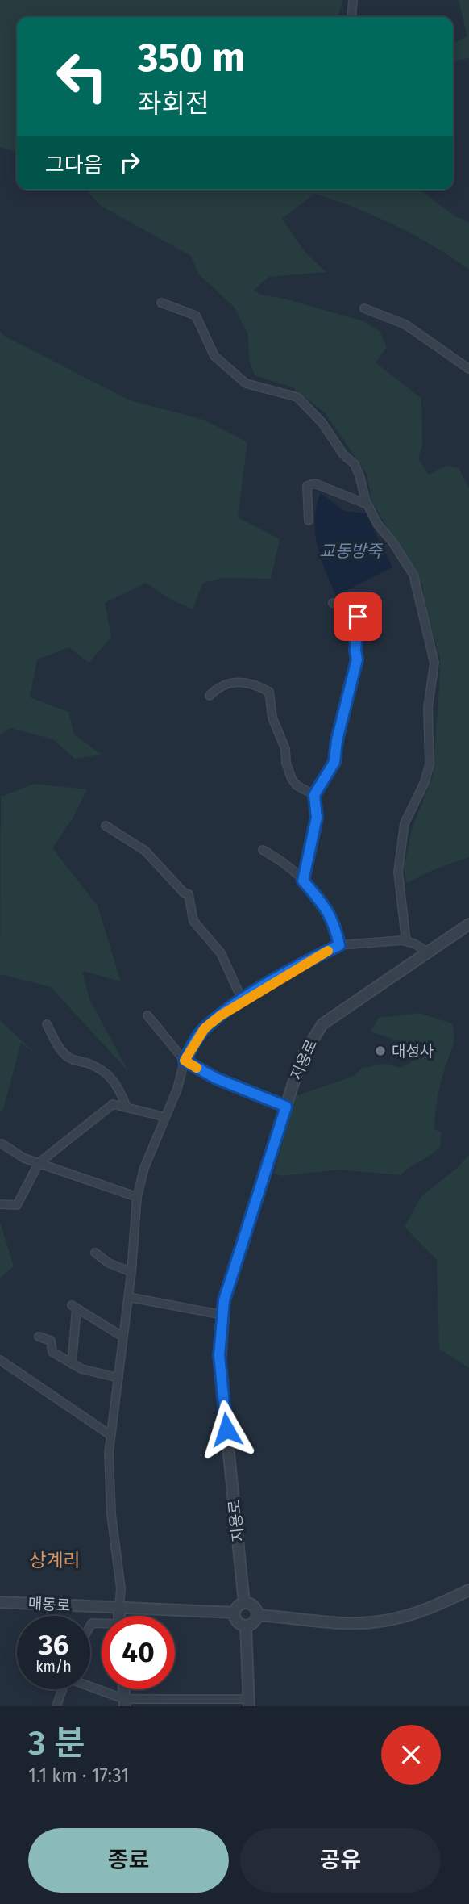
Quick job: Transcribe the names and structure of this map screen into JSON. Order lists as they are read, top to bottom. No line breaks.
{"streets":{"street":["지용로","매동로"]},"crossings":[["지용로","매동로"]],"districts":["상계리"],"water":["교동방죽"],"places":["대성사"],"page":{"turn":["350 m","좌회전"],"then":"그다음","speed":"36 km/h","limit":"40","heading":["3 분","1.1 km · 17:31"],"buttons":["종료","공유"]}}
